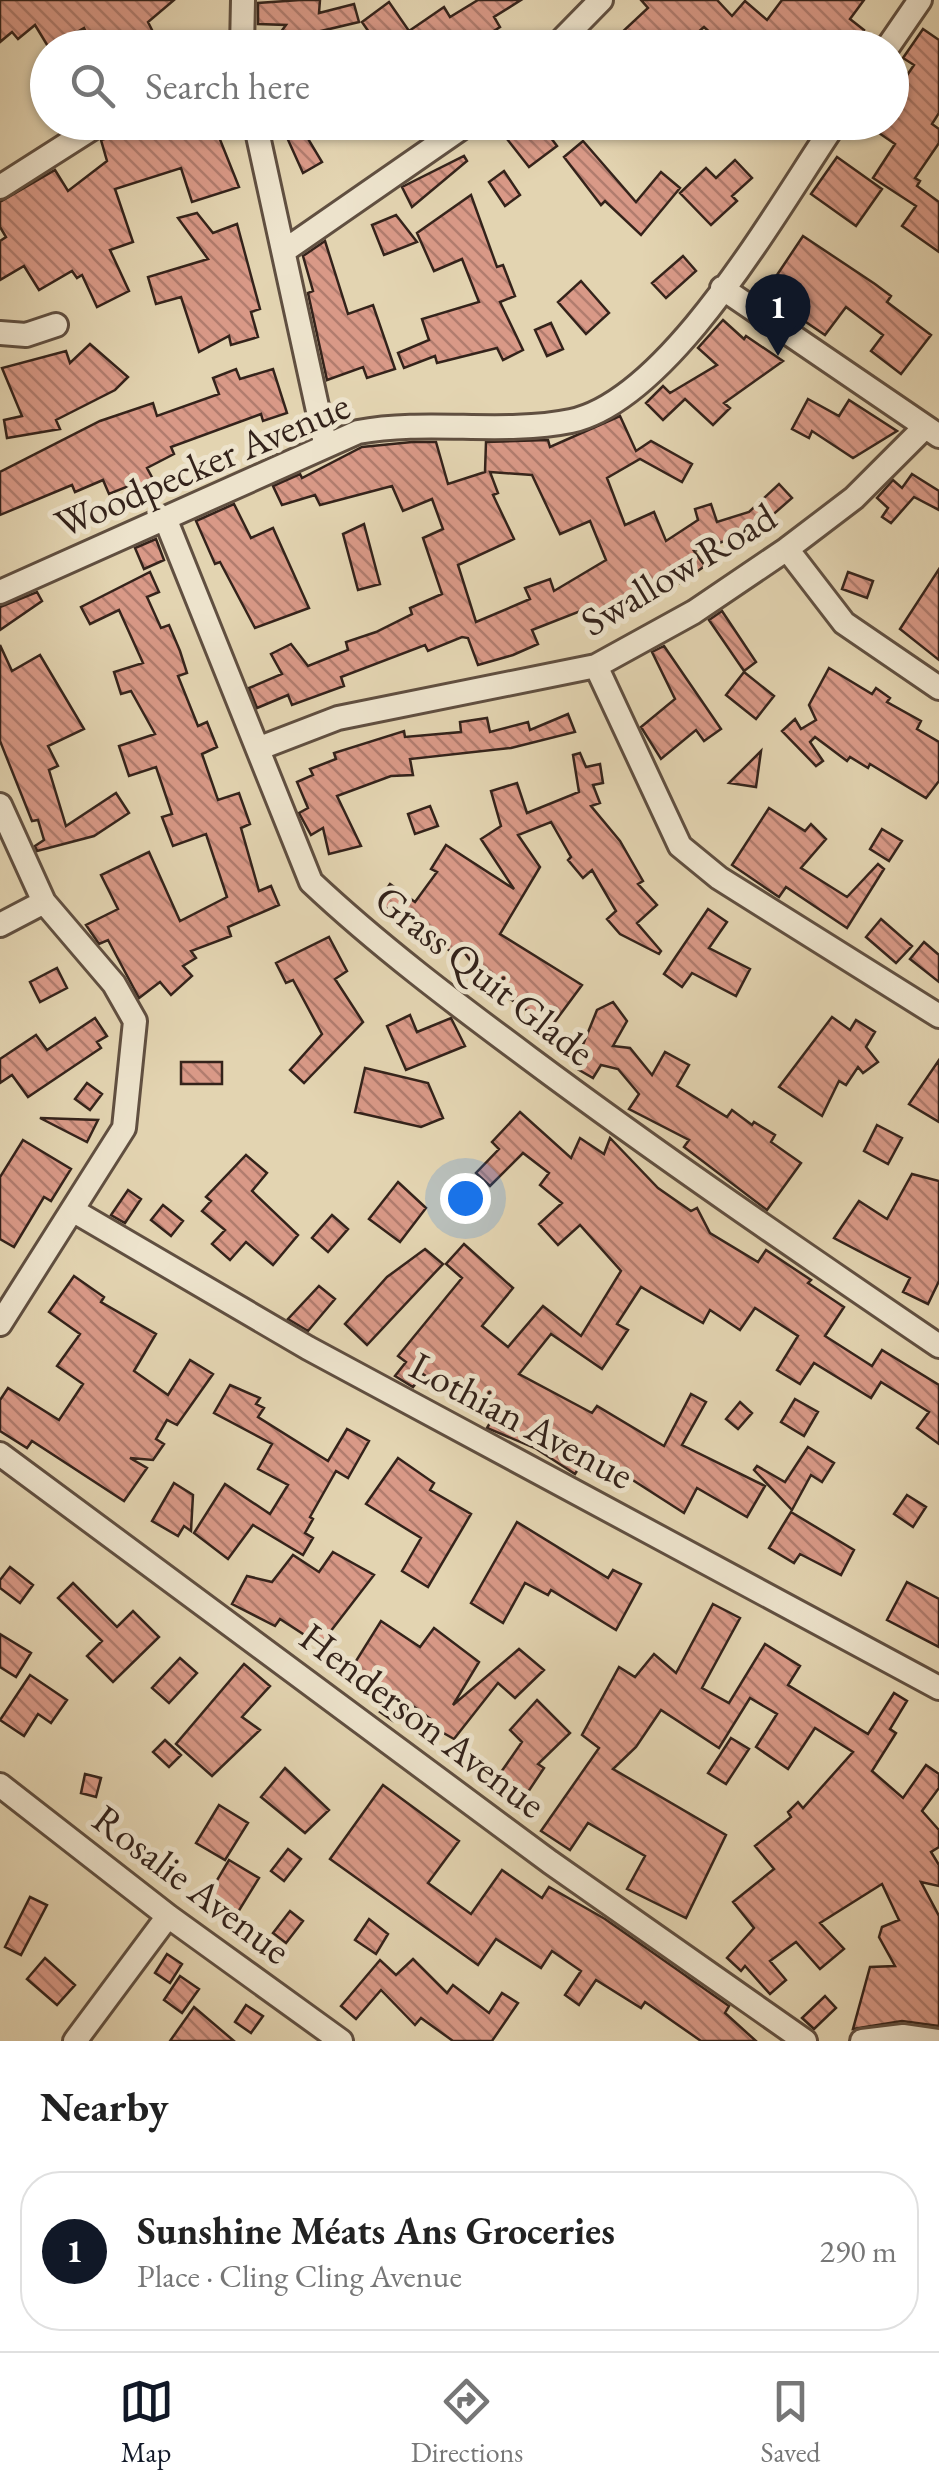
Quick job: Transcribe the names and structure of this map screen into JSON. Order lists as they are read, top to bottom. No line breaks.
{"streets":{"street":["Woodpecker Avenue","Swallow Road","Grass Quit Glade","Lothian Avenue","Henderson Avenue","Rosalie Avenue"]},"crossings":[["Woodpecker Avenue","Grass Quit Glade"],["Swallow Road","Grass Quit Glade"]],"page":{"search":"Search here","pins":"1","heading":"Nearby","list":[{"mark":"1","name":"Sunshine Méats Ans Groceries","note":"Place · Cling Cling Avenue","value":"290 m"}],"nav":["Map","Directions","Saved"]}}
